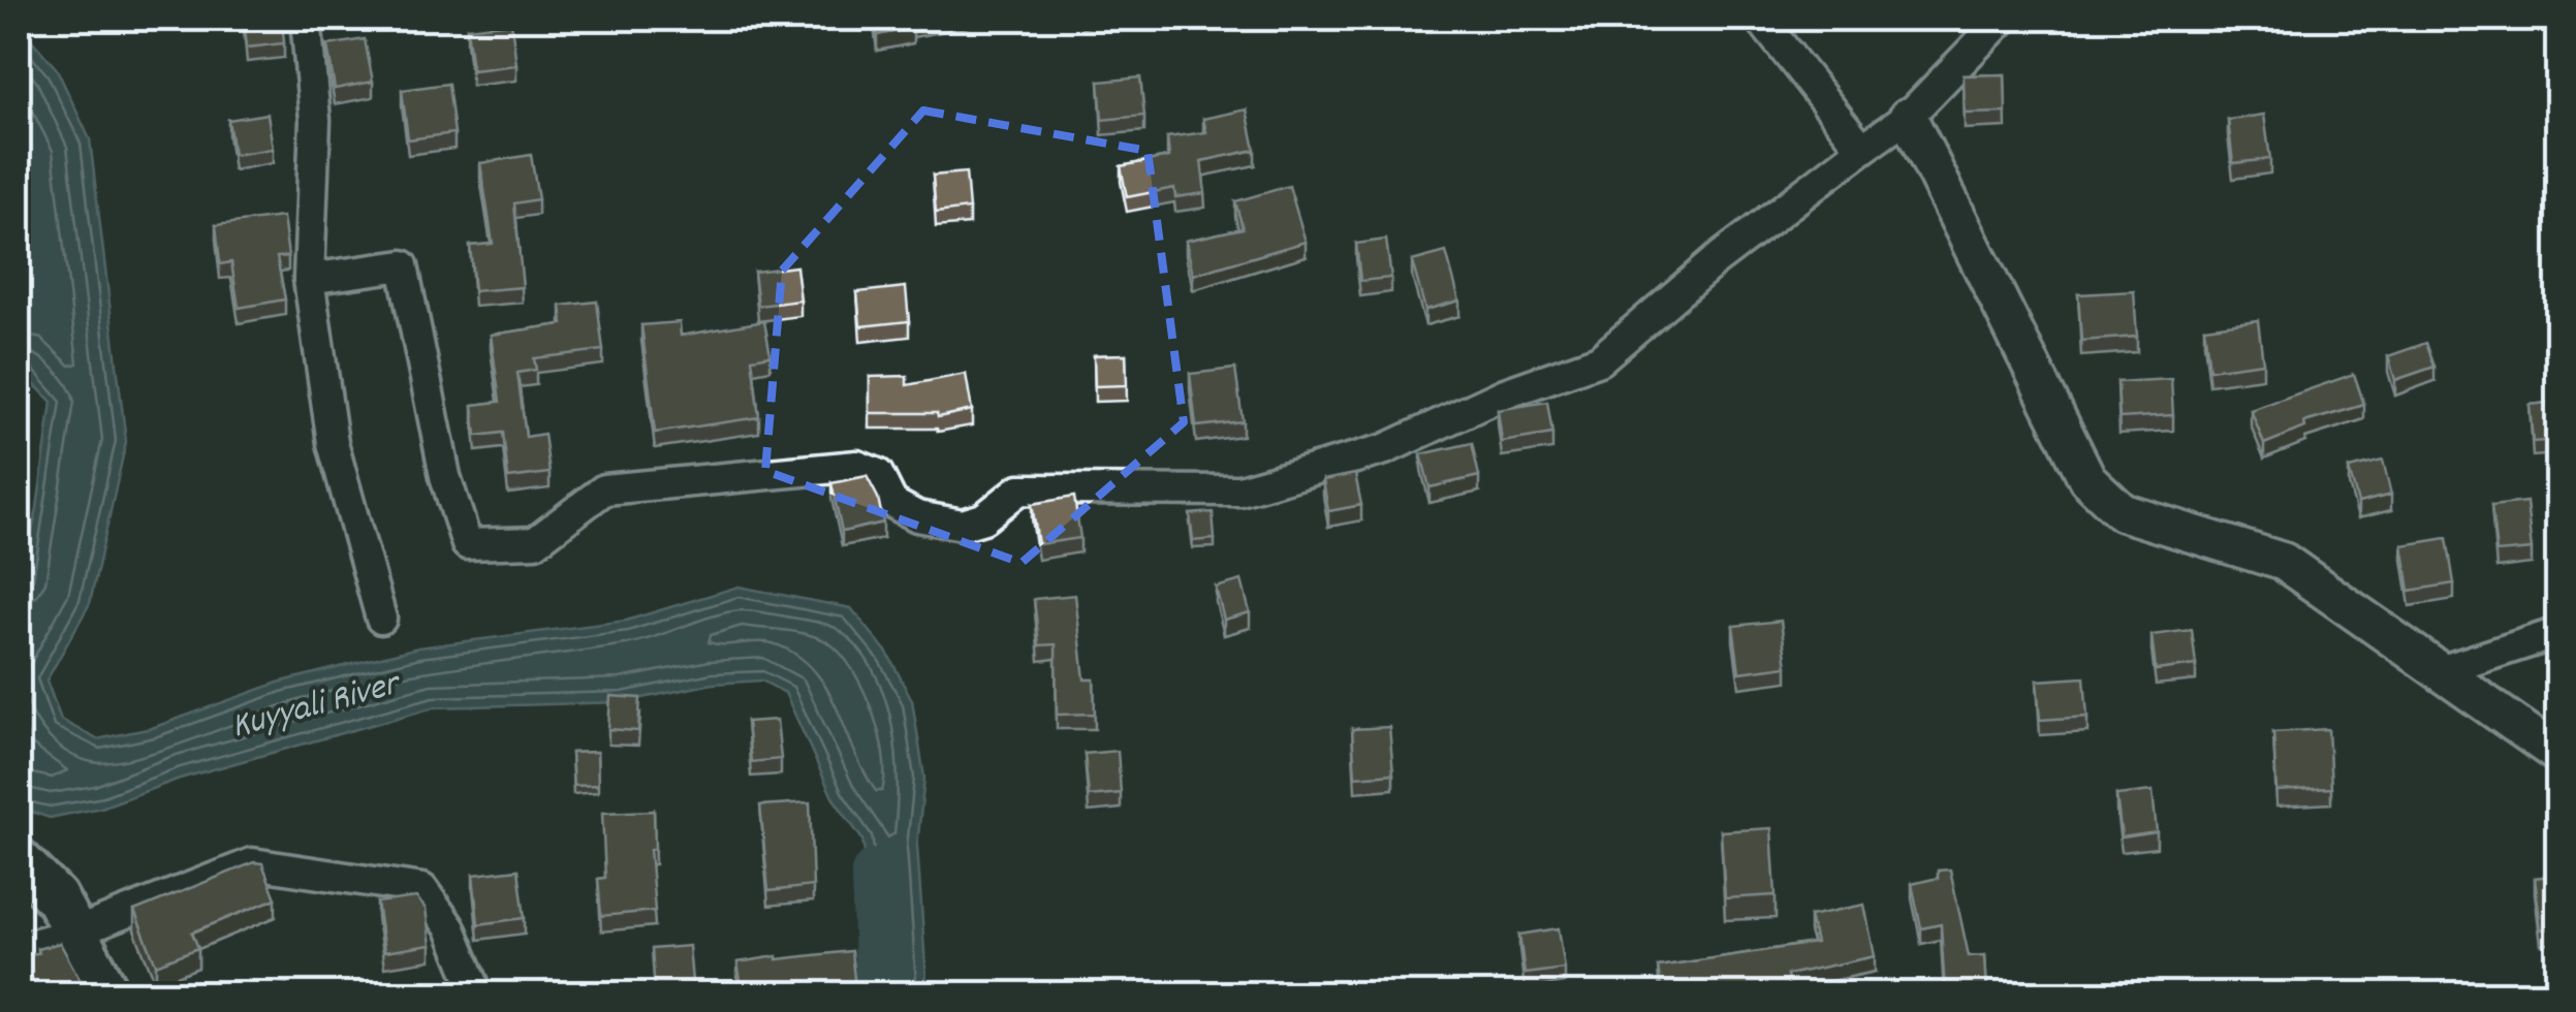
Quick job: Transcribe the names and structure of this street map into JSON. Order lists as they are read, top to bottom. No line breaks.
{"water":["Kuyyali River"]}
